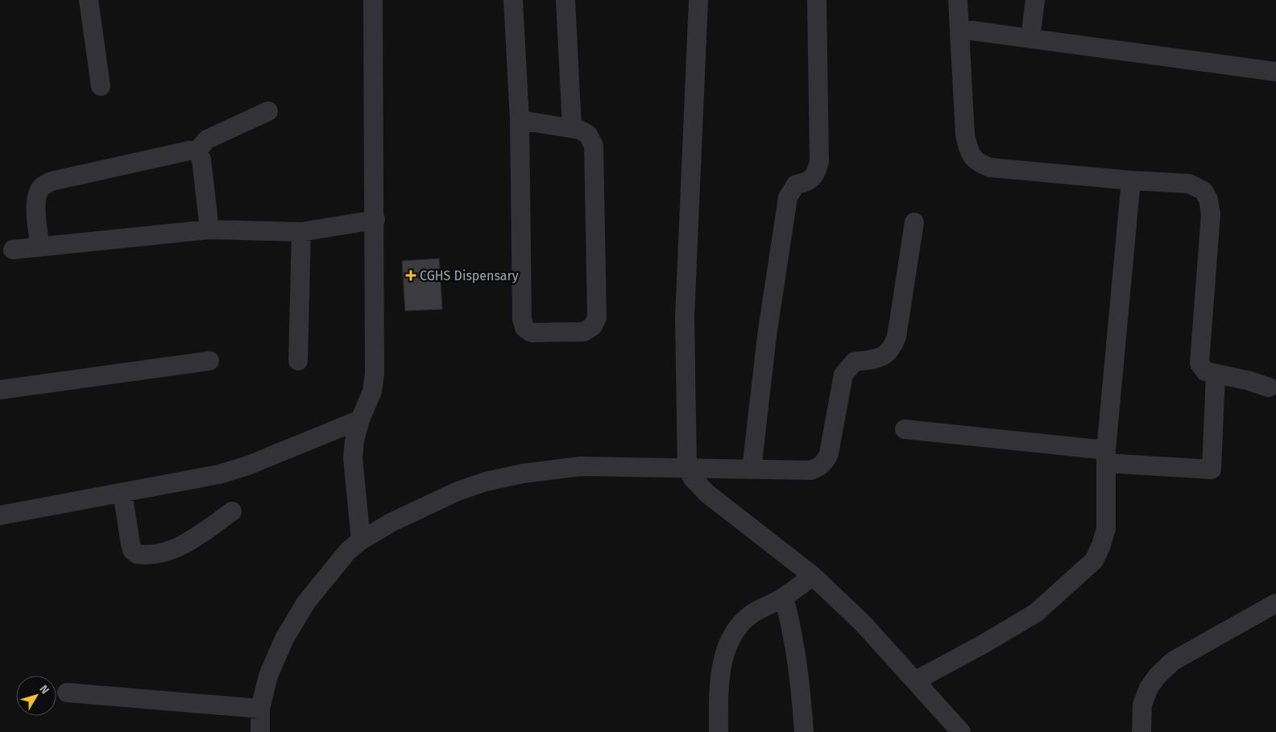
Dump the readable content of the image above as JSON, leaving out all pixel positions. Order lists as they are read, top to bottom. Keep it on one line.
{"places":{"health":["CGHS Dispensary"]},"north":"top right"}
